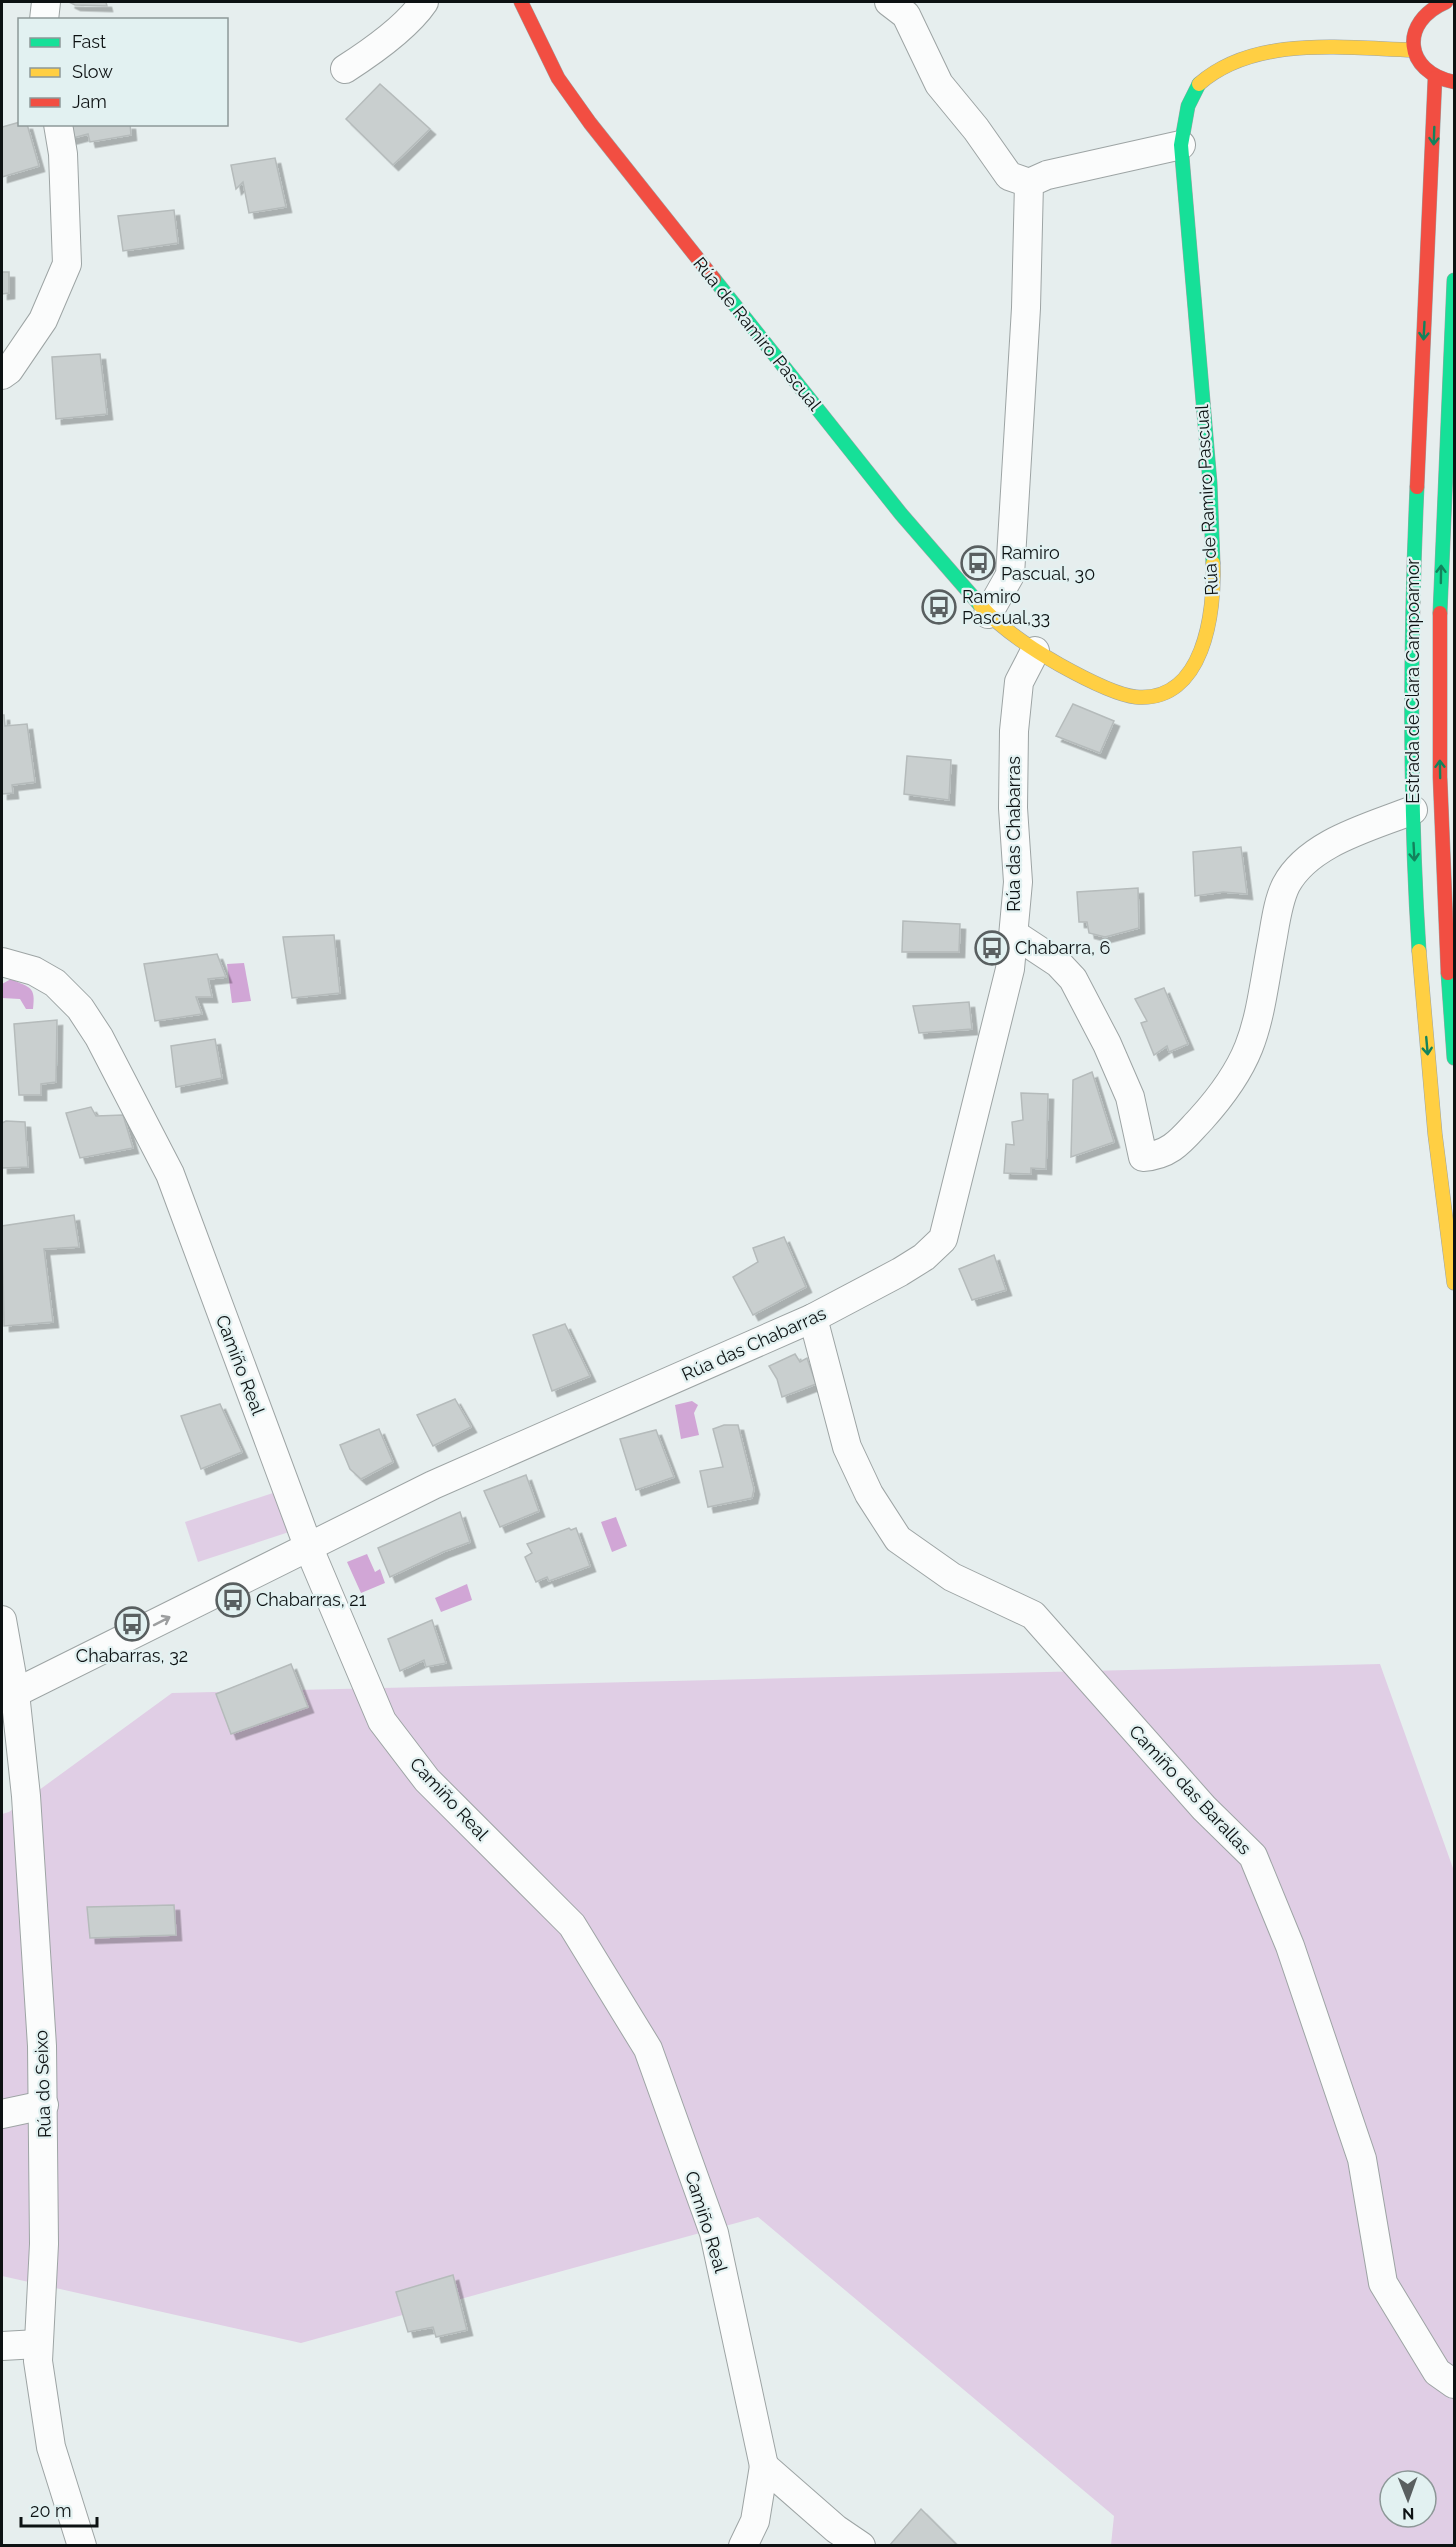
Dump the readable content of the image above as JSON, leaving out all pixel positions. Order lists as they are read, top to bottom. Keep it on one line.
{"streets":{"main road":["Rúa de Ramiro Pascual","Estrada de Clara Campoamor"],"street":["Rúa das Chabarras","Camiño Real","Camiño das Barallas","Rúa do Seixo"]},"crossings":[["Rúa de Ramiro Pascual","Rúa das Chabarras"],["Rúa das Chabarras","Camiño Real"],["Rúa das Chabarras","Camiño das Barallas"],["Rúa das Chabarras","Rúa do Seixo"]],"places":{"bus stop":["Ramiro Pascual, 30","Ramiro Pascual,33","Chabarra, 6","Chabarras, 21","Chabarras, 32"]},"legend":["Fast","Slow","Jam"],"scale_bar":"20 m","north":"bottom"}
